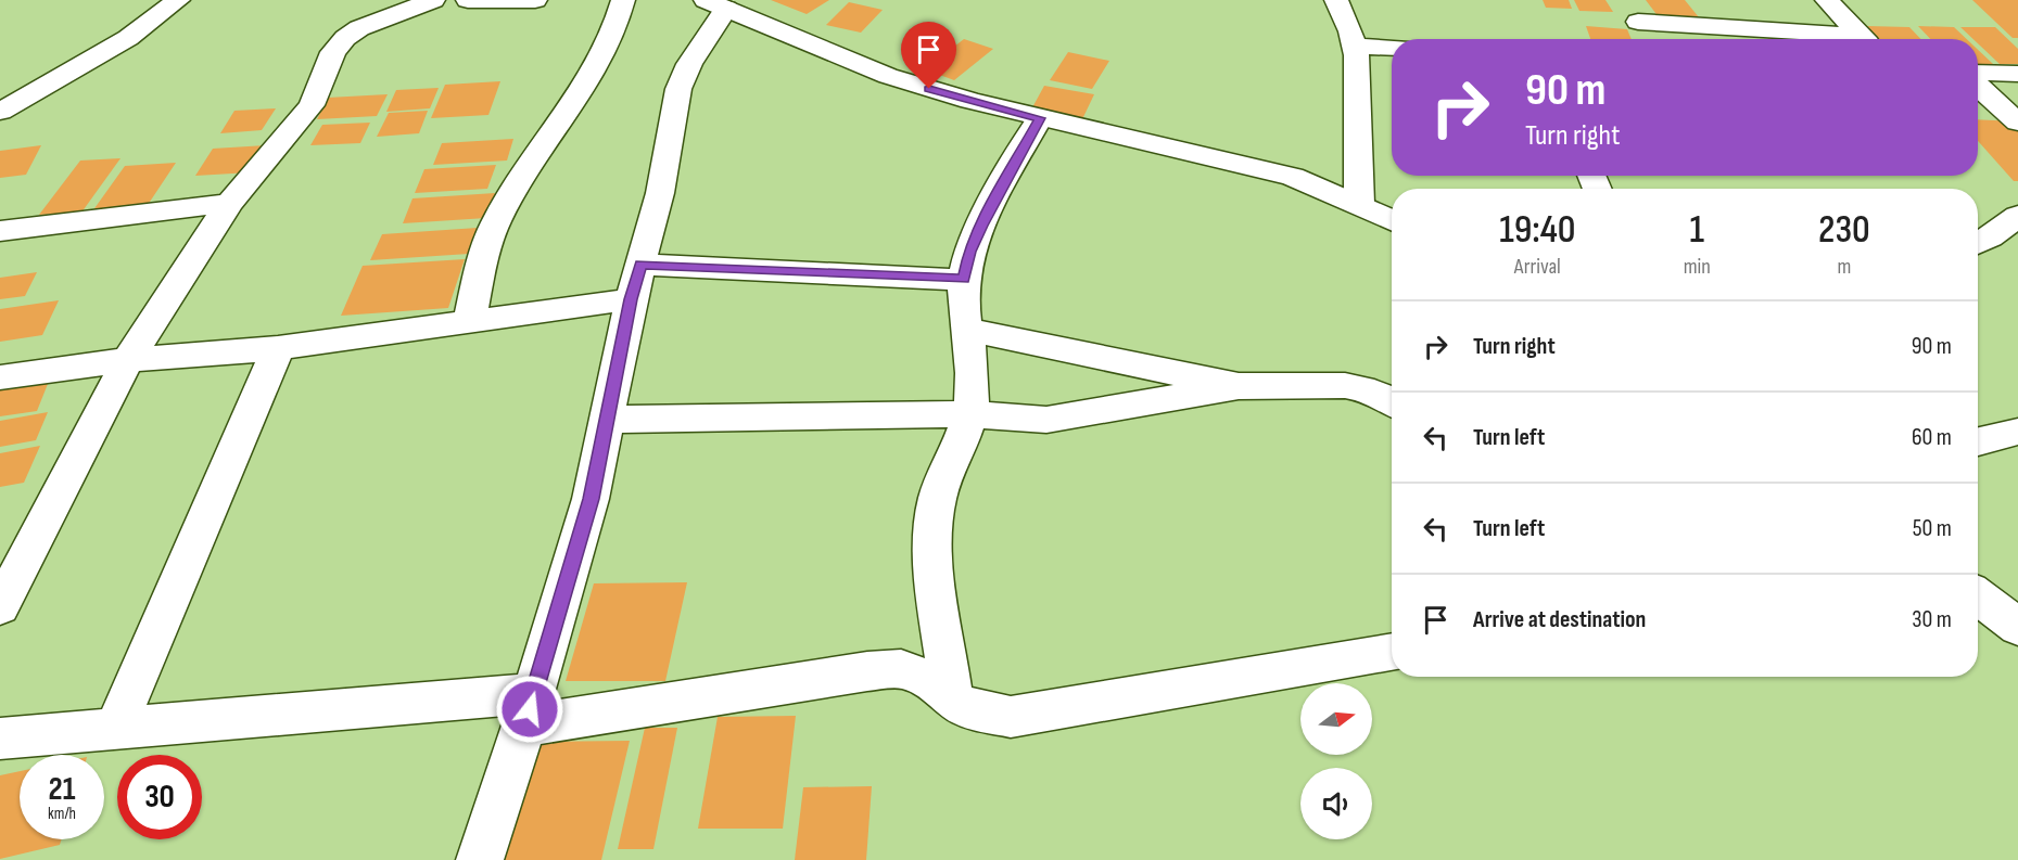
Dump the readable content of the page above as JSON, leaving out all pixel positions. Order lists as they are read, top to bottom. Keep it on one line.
{"north":"right","page":{"turn":["90 m","Turn right"],"eta":["19:40","Arrival","1","min","230","m"],"list":[{"name":"Turn right","value":"90 m"},{"name":"Turn left","value":"60 m"},{"name":"Turn left","value":"50 m"},{"name":"Arrive at destination","value":"30 m"}],"speed":"21 km/h","limit":"30"}}
